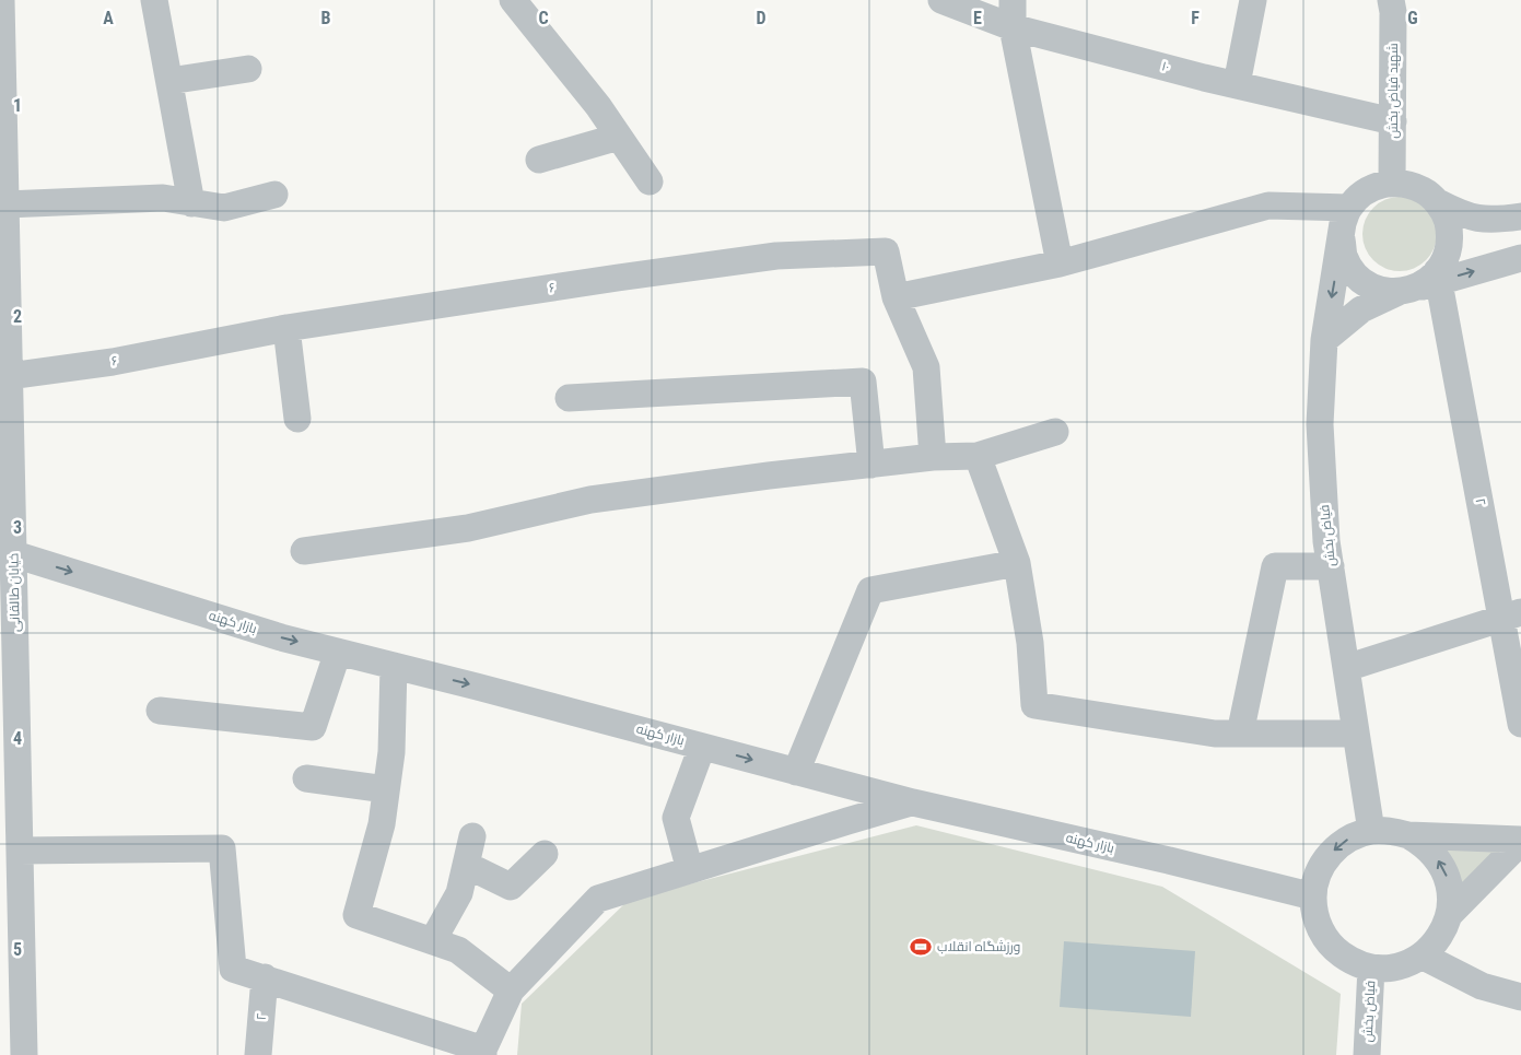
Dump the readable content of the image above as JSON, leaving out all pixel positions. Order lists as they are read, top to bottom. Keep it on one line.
{"streets":{"street":["۱۰","شهید فیاض بخش","۶","۲","فیاض بخش","خیابان طالقانی","بازار کهنه"]},"crossings":[["۱۰","شهید فیاض بخش"],["شهید فیاض بخش","۲"],["شهید فیاض بخش","فیاض بخش"],["۶","خیابان طالقانی"],["۲","فیاض بخش"],["فیاض بخش","بازار کهنه"],["خیابان طالقانی","بازار کهنه"]],"places":{"sports":["ورزشگاه انقلاب"]},"grid":{"columns":["A","B","C","D","E","F","G"],"rows":["1","2","3","4","5"]}}
